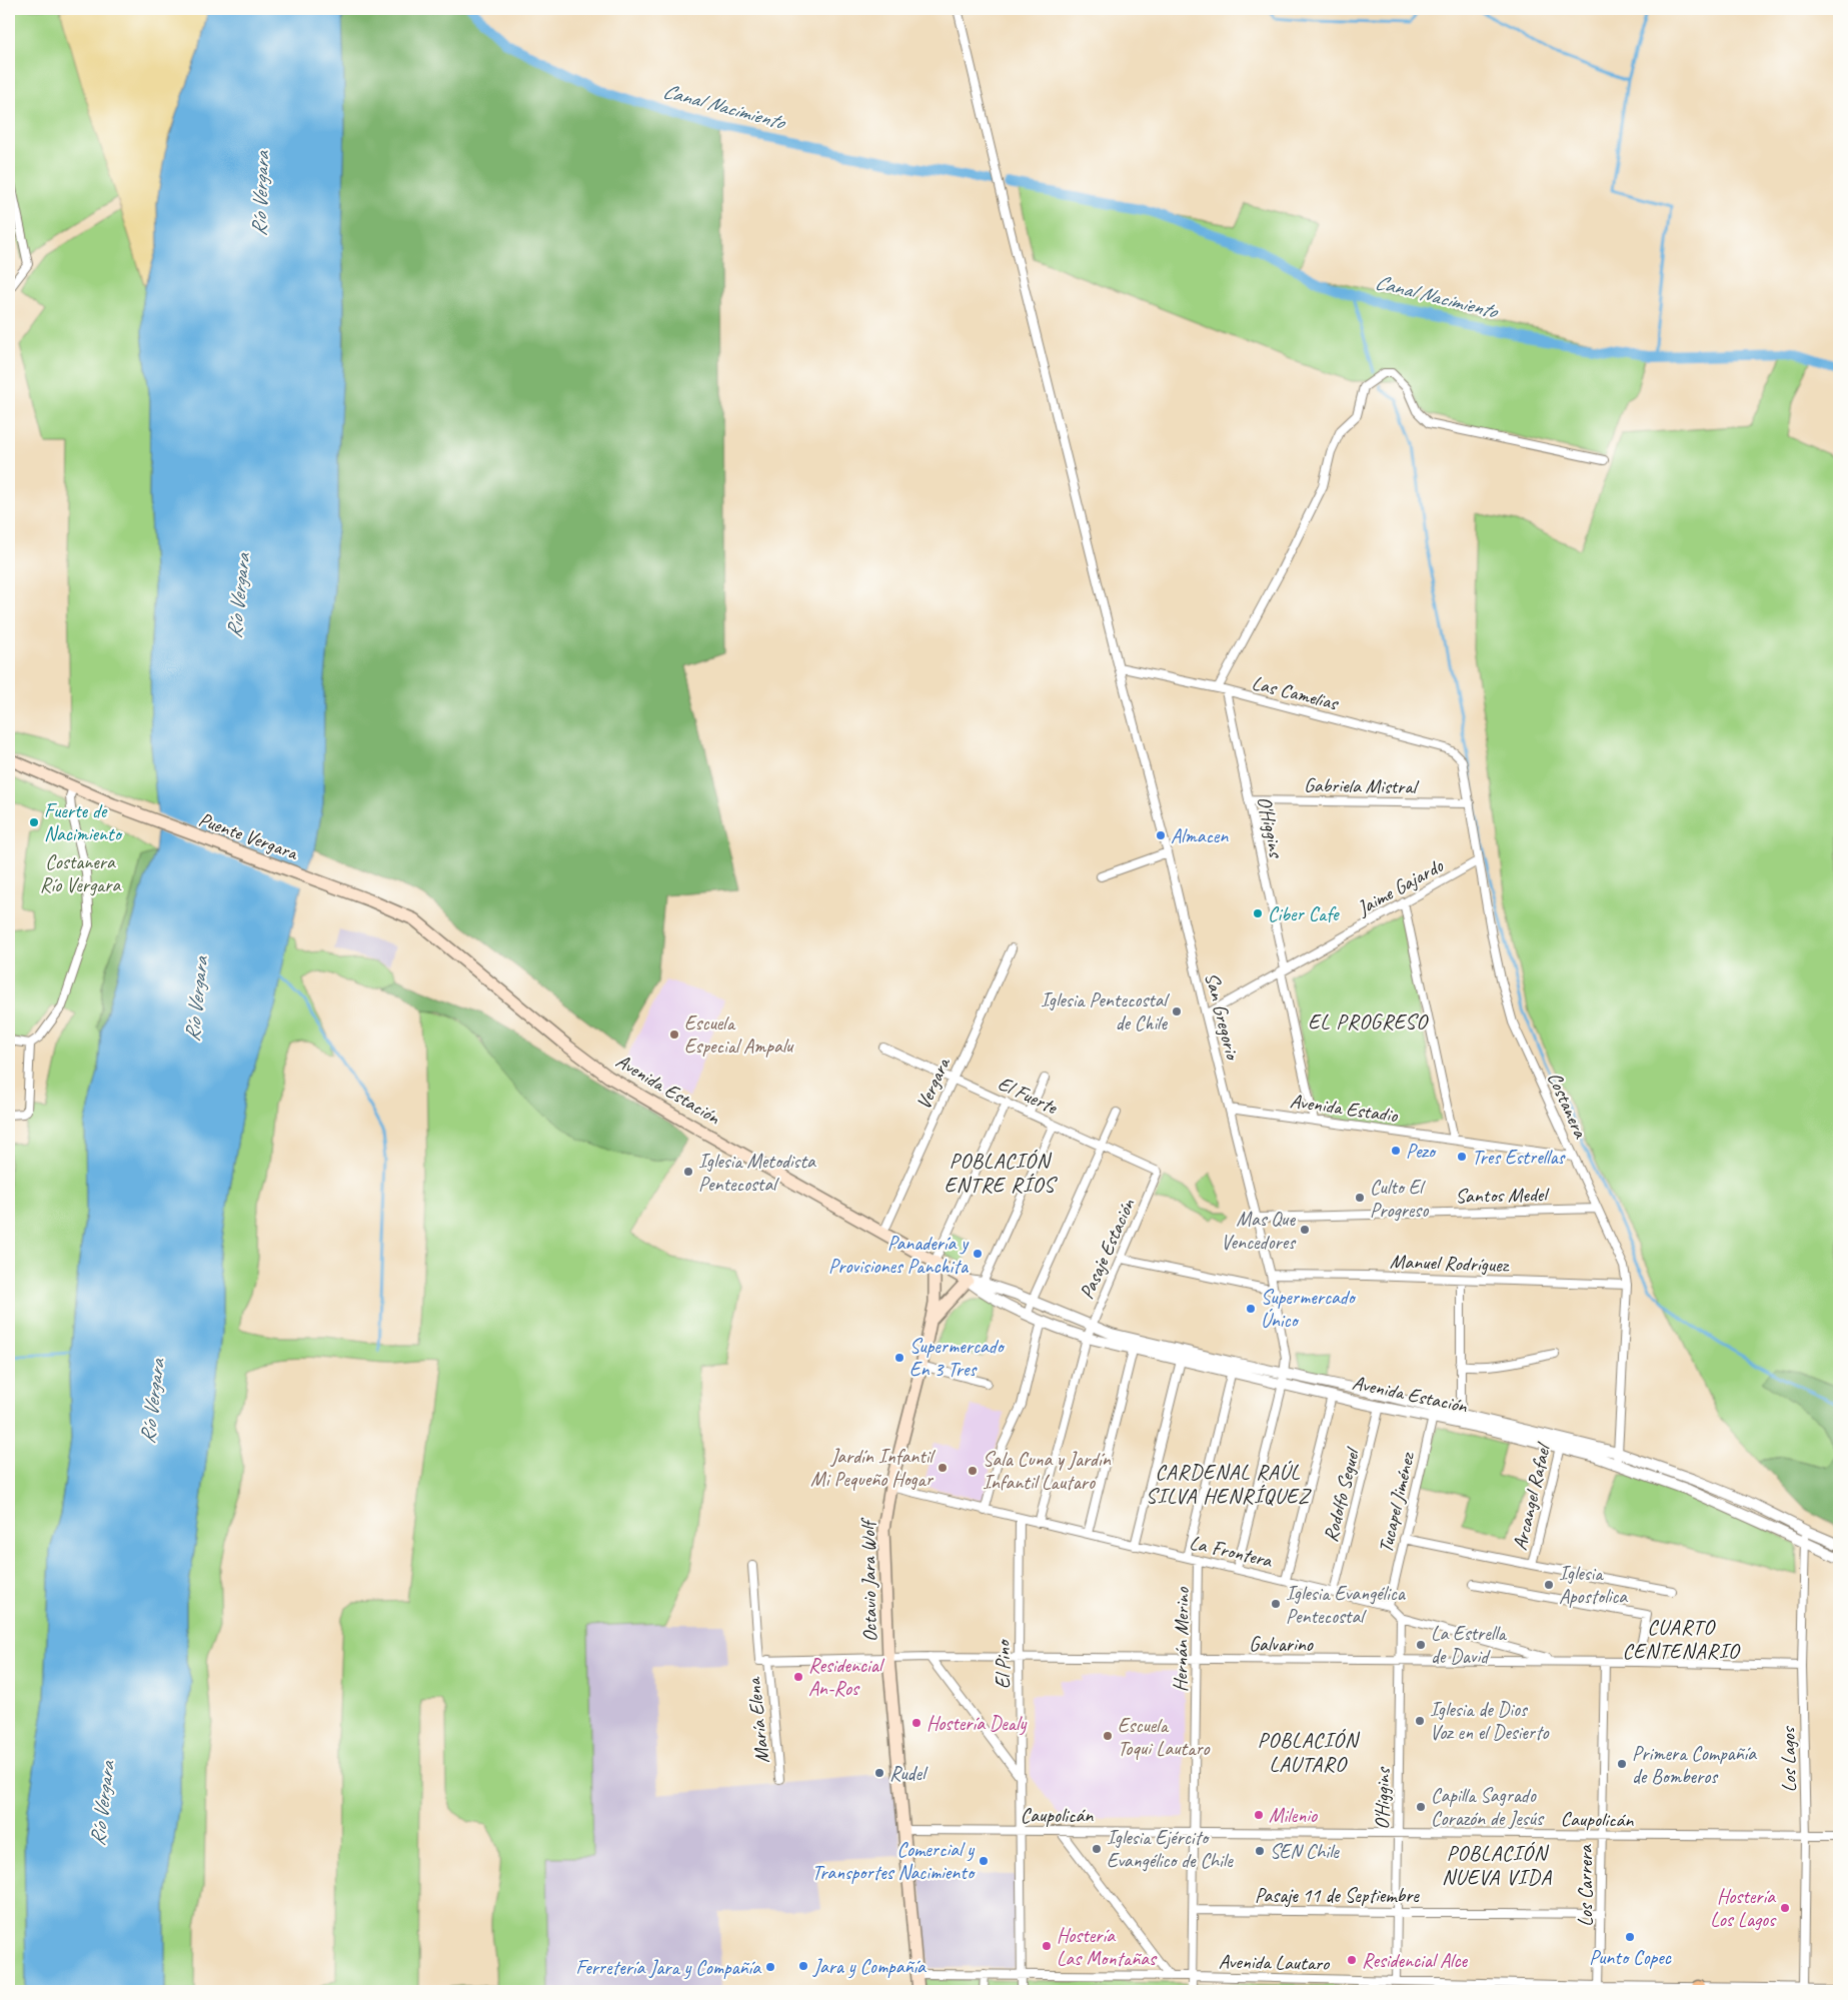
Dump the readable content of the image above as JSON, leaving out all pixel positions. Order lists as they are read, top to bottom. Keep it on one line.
{"streets":{"main road":["Puente Vergara","Avenida Estación","Octavio Jara Wolf"],"street":["Las Camelias","Gabriela Mistral","O'Higgins","Jaime Gajardo","San Gregorio","Vergara","El Fuerte","Costanera","Avenida Estadio","Santos Medel","Pasaje Estación","Manuel Rodríguez","Rodolfo Seguel","Arcangel Rafael","Tucapel Jiménez","La Frontera","Hernán Merino","Galvarino","El Pino","María Elena","Los Lagos","Caupolicán","Los Carrera","Pasaje 11 de Septiembre","Avenida Lautaro"]},"crossings":[["Las Camelias","O'Higgins"],["Las Camelias","San Gregorio"],["Las Camelias","Costanera"],["Gabriela Mistral","O'Higgins"],["Gabriela Mistral","Costanera"],["O'Higgins","Jaime Gajardo"],["O'Higgins","Avenida Estadio"],["O'Higgins","Galvarino"],["O'Higgins","Caupolicán"],["O'Higgins","Pasaje 11 de Septiembre"],["O'Higgins","Avenida Lautaro"],["Puente Vergara","Avenida Estación"],["Jaime Gajardo","San Gregorio"],["Jaime Gajardo","Costanera"],["San Gregorio","Avenida Estación"],["San Gregorio","Avenida Estadio"],["San Gregorio","Santos Medel"],["San Gregorio","Manuel Rodríguez"],["San Gregorio","La Frontera"],["Vergara","Avenida Estación"],["Vergara","El Fuerte"],["Avenida Estación","Costanera"],["Avenida Estación","Pasaje Estación"],["Avenida Estación","Rodolfo Seguel"],["Avenida Estación","Arcangel Rafael"],["Avenida Estación","Tucapel Jiménez"],["Avenida Estación","Octavio Jara Wolf"],["Avenida Estación","Los Lagos"],["El Fuerte","Pasaje Estación"],["Costanera","Avenida Estadio"],["Costanera","Santos Medel"],["Costanera","Manuel Rodríguez"],["Pasaje Estación","La Frontera"],["Rodolfo Seguel","La Frontera"],["Tucapel Jiménez","La Frontera"],["La Frontera","Octavio Jara Wolf"],["La Frontera","Hernán Merino"],["La Frontera","El Pino"],["Octavio Jara Wolf","Galvarino"],["Octavio Jara Wolf","Caupolicán"],["Octavio Jara Wolf","Avenida Lautaro"],["Hernán Merino","Galvarino"],["Hernán Merino","Caupolicán"],["Hernán Merino","Pasaje 11 de Septiembre"],["Hernán Merino","Avenida Lautaro"],["Galvarino","El Pino"],["Galvarino","María Elena"],["Galvarino","Los Lagos"],["Galvarino","Los Carrera"],["El Pino","Caupolicán"],["El Pino","Avenida Lautaro"],["Los Lagos","Caupolicán"],["Los Lagos","Avenida Lautaro"],["Caupolicán","Los Carrera"],["Los Carrera","Pasaje 11 de Septiembre"],["Los Carrera","Avenida Lautaro"]],"districts":["EL PROGRESO","POBLACIÓN ENTRE RÍOS","CARDENAL RAÚL SILVA HENRÍQUEZ","CUARTO CENTENARIO","POBLACIÓN LAUTARO","POBLACIÓN NUEVA VIDA"],"water":["Canal Nacimiento","Río Vergara"],"parks":["Costanera Río Vergara"],"places":["Fuerte de Nacimiento","Almacen","Ciber Cafe","Iglesia Pentecostal de Chile","Escuela Especial Ampalu","Pezo","Tres Estrellas","Iglesia Metodista Pentecostal","Culto El Progreso","Mas Que Vencedores","Panadería y Provisiones Panchita","Supermercado Único","Supermercado En 3 Tres","Jardín Infantil Mi Pequeño Hogar","Sala Cuna y Jardín Infantil Lautaro","Iglesia Apostolica","Iglesia Evangélica Pentecostal","La Estrella de David","Residencial An-Ros","Iglesia de Dios Voz en el Desierto","Hostería Dealy","Escuela Toqui Lautaro","Primera Compañía de Bomberos","Rudel","Capilla Sagrado Corazón de Jesús","Milenio","Iglesia Ejército Evangélico de Chile","SEN Chile","Comercial y Transportes Nacimiento","Hostería Los Lagos","Punto Copec","Hostería Las Montañas","Residencial Alce","Jara y Compañía","Ferretería Jara y Compañía"]}
